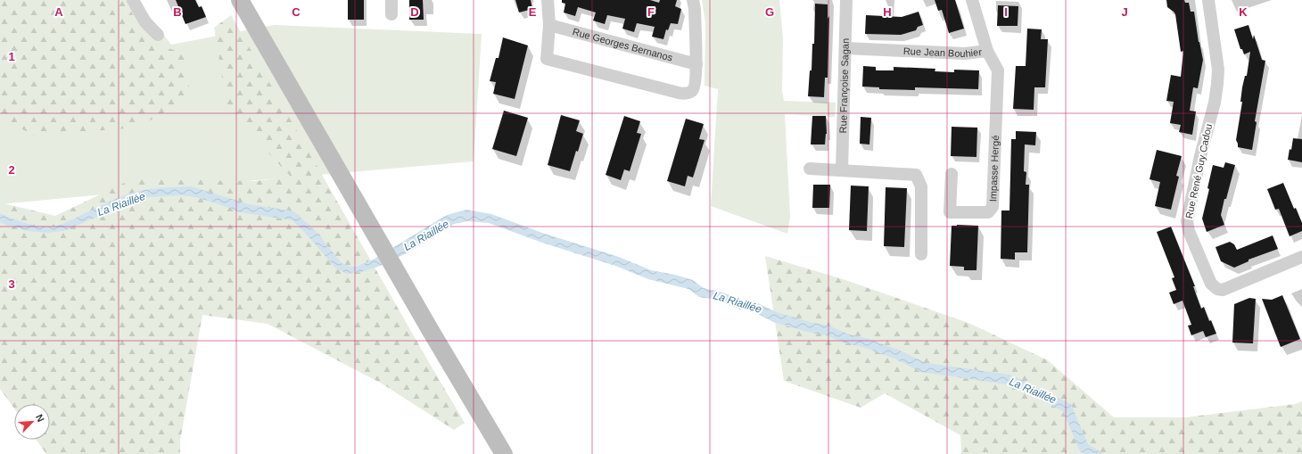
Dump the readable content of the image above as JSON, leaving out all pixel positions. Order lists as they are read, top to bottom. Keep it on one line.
{"streets":{"street":["Rue Georges Bernanos","Rue Jean Bouhier","Rue Françoise Sagan","Impasse Hergé","Rue René Guy Cadou"]},"crossings":[["Rue Jean Bouhier","Rue Françoise Sagan"],["Rue Jean Bouhier","Impasse Hergé"]],"water":["La Riaillée"],"north":"top right","grid":{"columns":["A","B","C","D","E","F","G","H","I","J","K"],"rows":["1","2","3"]}}
